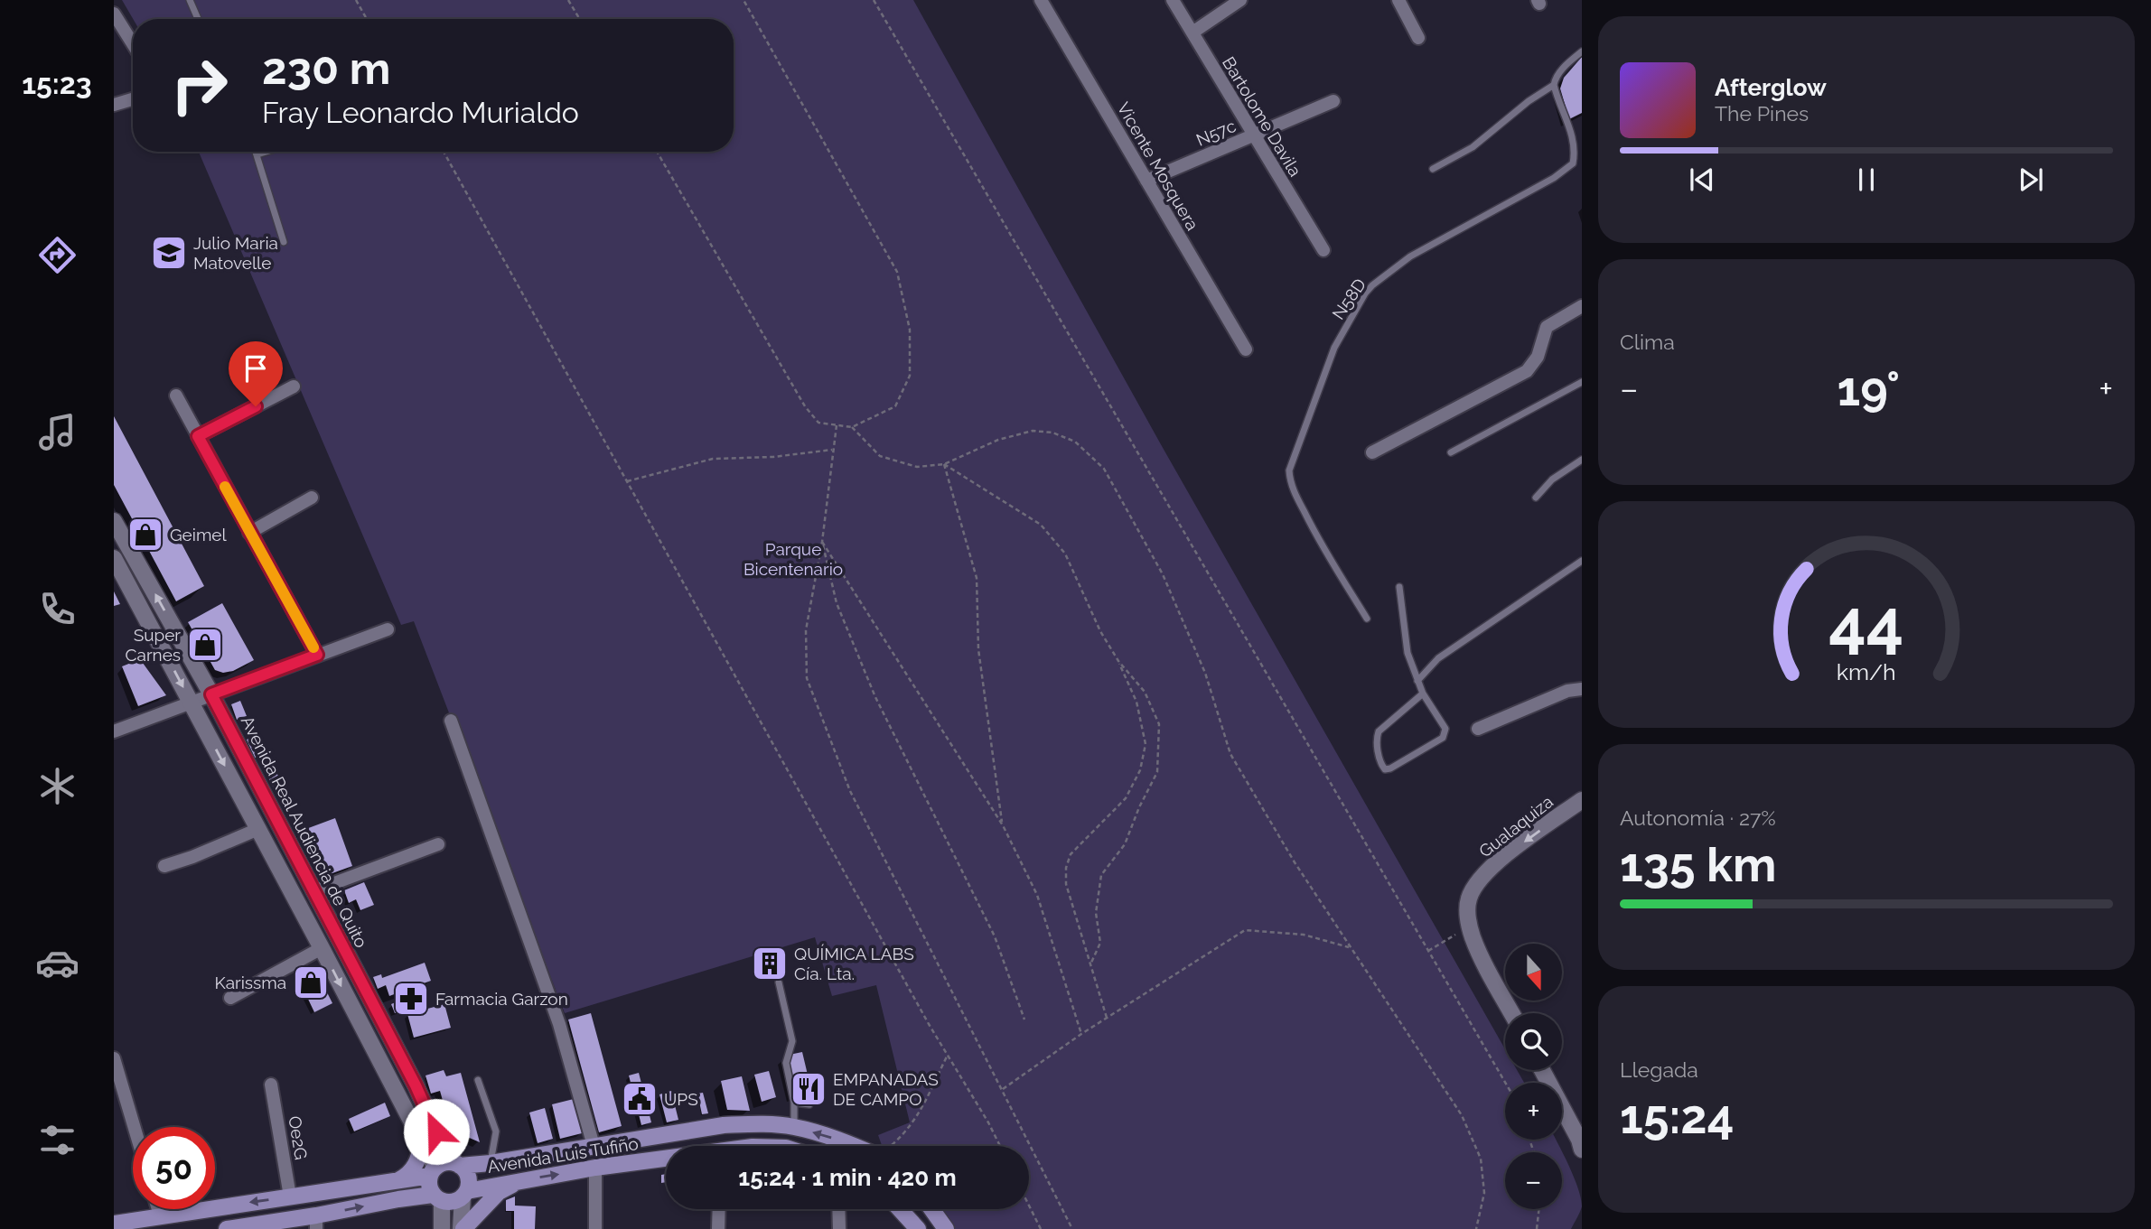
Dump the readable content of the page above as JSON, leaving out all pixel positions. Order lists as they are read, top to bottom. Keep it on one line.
{"streets":{"main road":["Gualaquiza","Avenida Real Audiencia de Quito","Avenida Luis Tufiño"],"street":["Bartolome Davila","N57c","Vicente Mosquera","Oe2G"],"lane":["N58D"]},"crossings":[["Bartolome Davila","N57c"],["N57c","Vicente Mosquera"],["Avenida Real Audiencia de Quito","Avenida Luis Tufiño"]],"one_way":["Gualaquiza"],"parks":["Parque Bicentenario"],"places":{"school or university":["Julio Maria Matovelle"],"shop":["Geimel","Super Carnes","Karissma"],"building":["QUÍMICA LABS Cía. Lta."],"pharmacy":["Farmacia Garzon"],"restaurant":["EMPANADAS DE CAMPO"],"public building":["UPS"]},"north":"bottom","page":{"tabs":"15:23","turn":["230 m","Fray Leonardo Murialdo"],"song":["Afterglow","The Pines"],"tile":["Clima",["Autonomía · 27%","135 km"],["Llegada","15:24"]],"heat":["−","19°","+"],"map_buttons":["+","−"],"limit":"50","trip":"15:24 · 1 min · 420 m","gauge":["44","km/h"]}}
